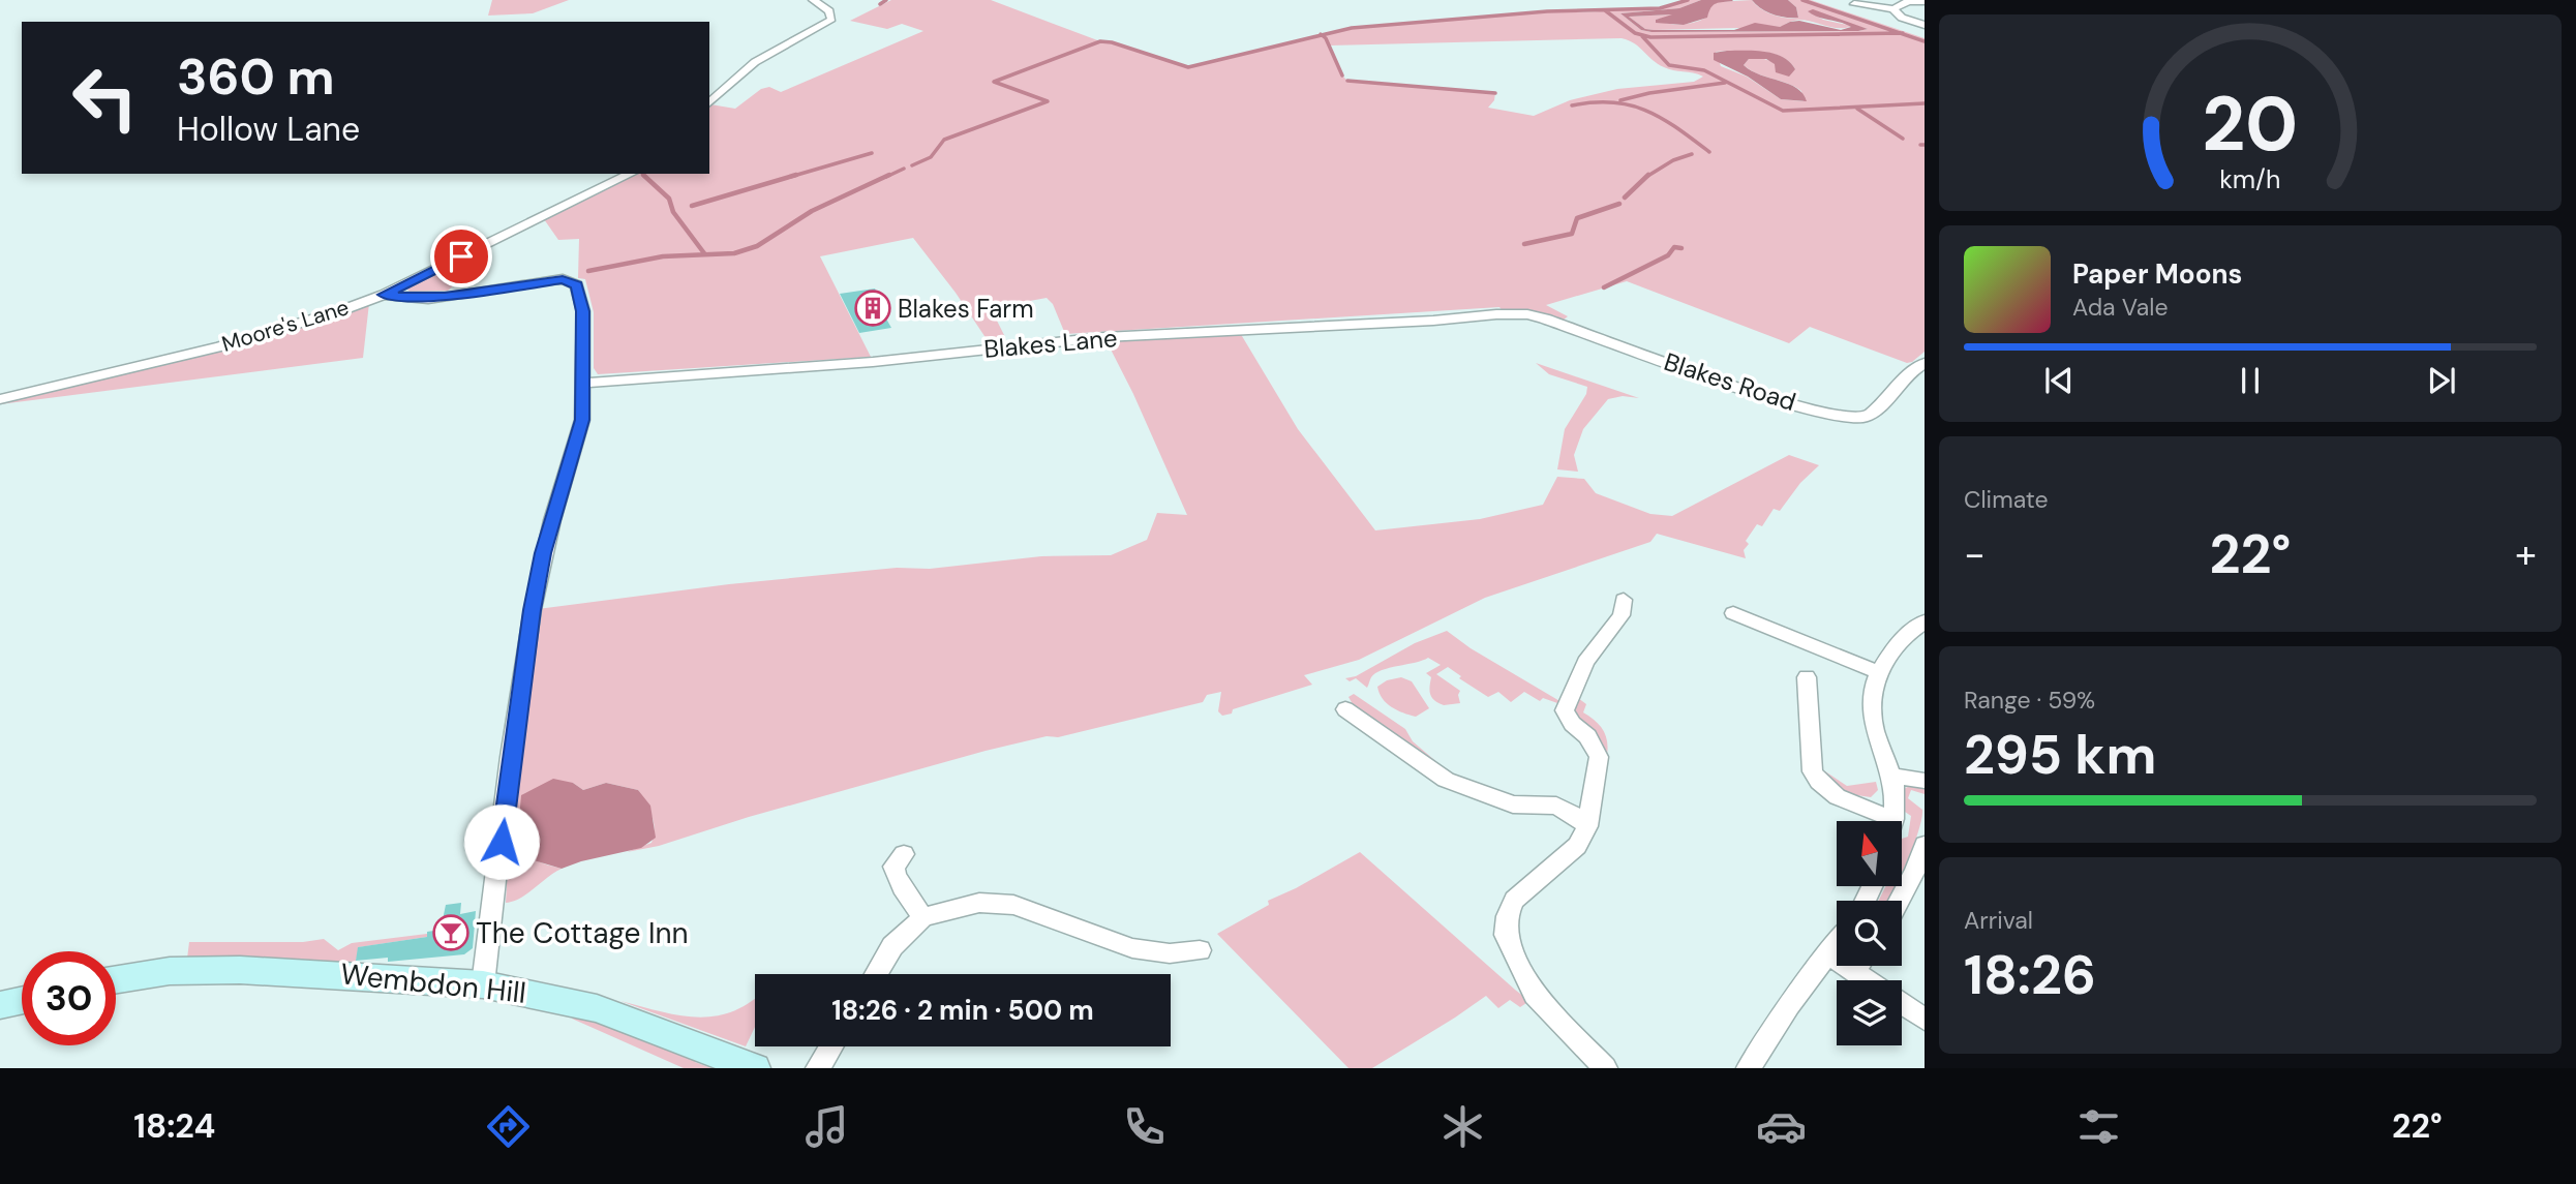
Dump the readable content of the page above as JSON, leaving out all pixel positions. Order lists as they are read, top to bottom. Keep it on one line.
{"streets":{"main road":["Wembdon Hill"],"street":["Moore's Lane","Blakes Lane","Blakes Road"]},"crossings":[["Blakes Lane","Blakes Road"]],"places":{"building":["Blakes Farm"],"bar":["The Cottage Inn"]},"north":"top","page":{"turn":["360 m","Hollow Lane"],"song":["Paper Moons","Ada Vale"],"tile":["Climate",["Range · 59%","295 km"],["Arrival","18:26"]],"heat":["−","22°","+"],"limit":"30","trip":"18:26 · 2 min · 500 m","tabs":["18:24","22°"],"gauge":["20","km/h"]}}
